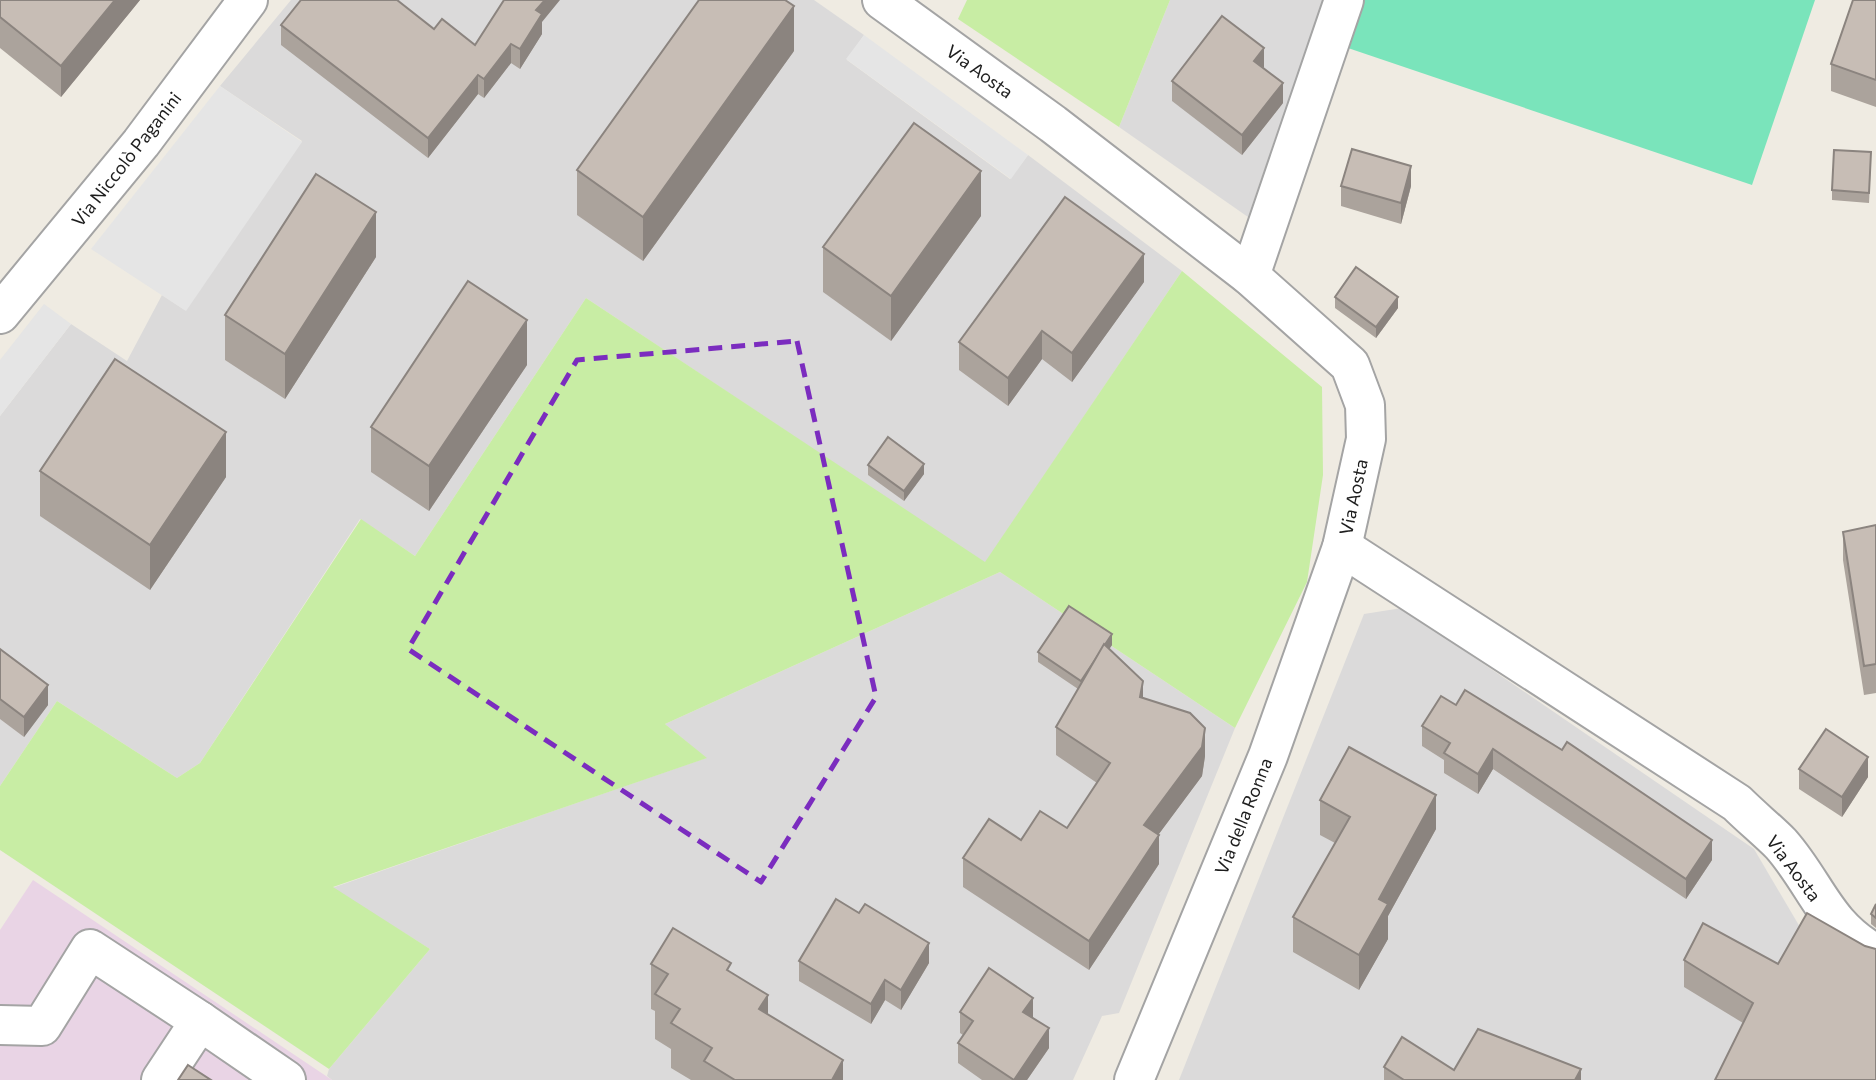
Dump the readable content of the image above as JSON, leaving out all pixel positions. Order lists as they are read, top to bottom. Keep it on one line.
{"streets":{"street":["Via Aosta","Via Niccolò Paganini","Via della Ronna"]},"crossings":[["Via Aosta","Via della Ronna"]]}
